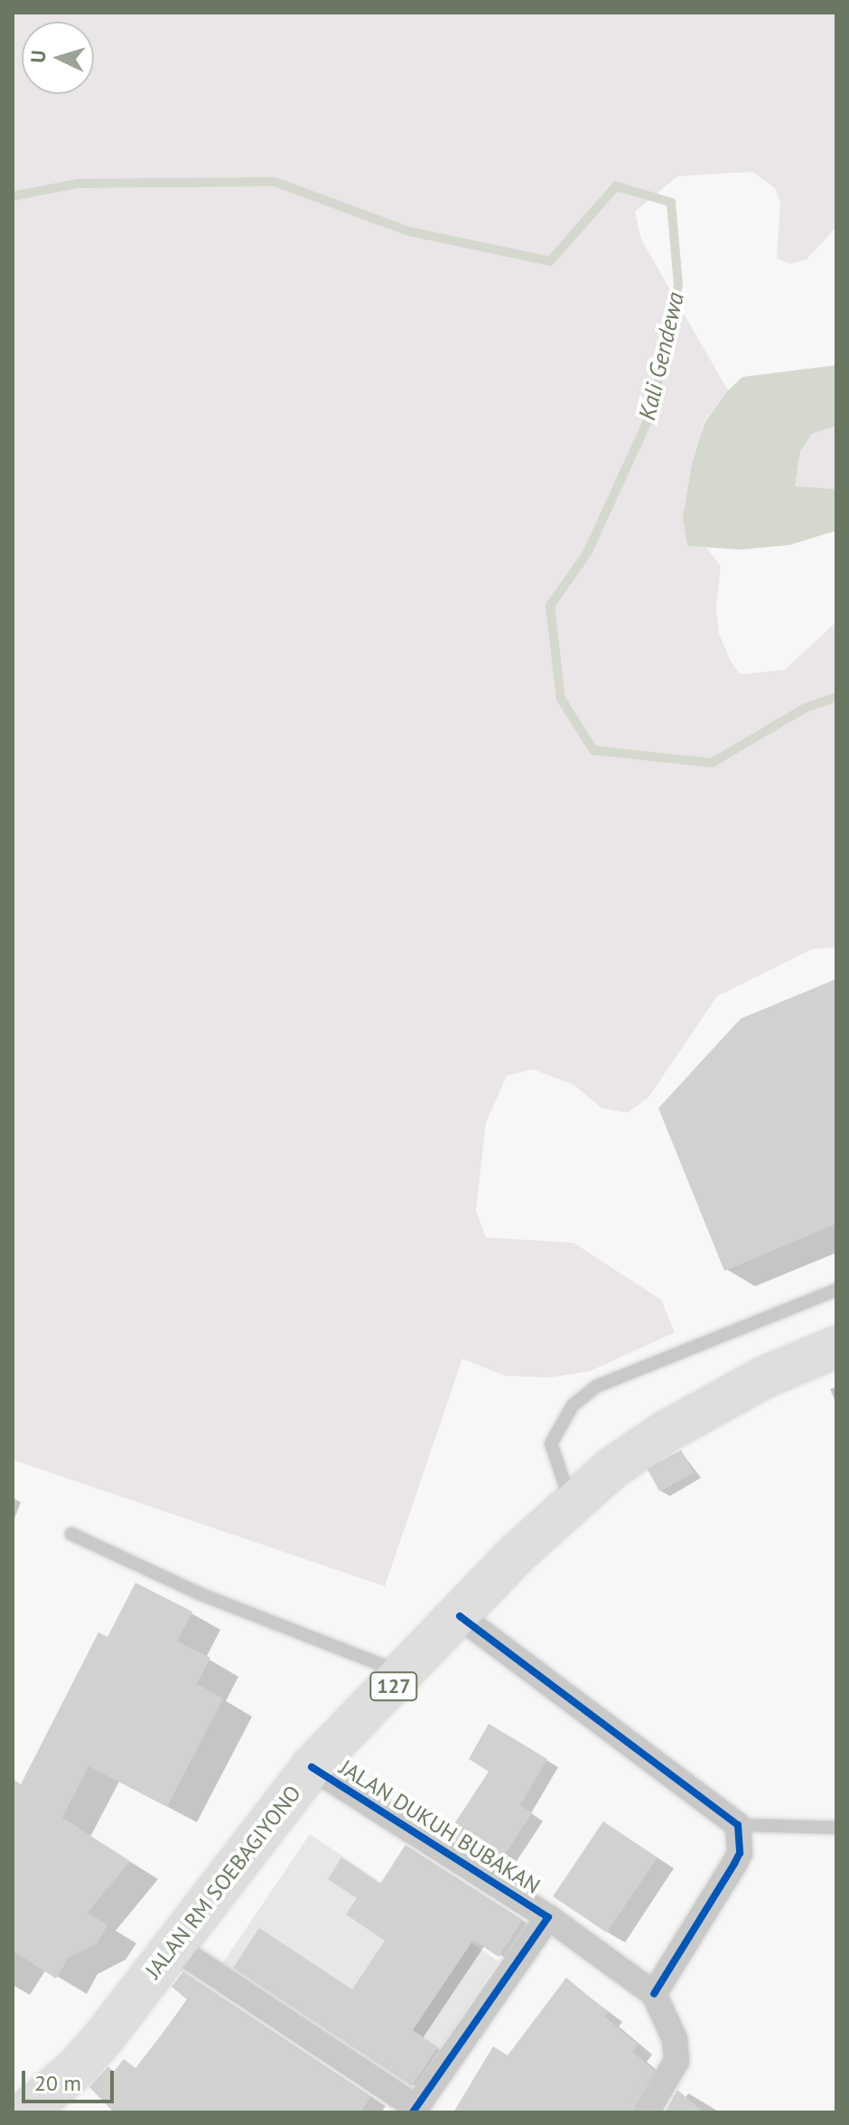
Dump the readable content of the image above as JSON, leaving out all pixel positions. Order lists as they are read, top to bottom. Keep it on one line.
{"streets":{"main road":["127","JALAN RM SOEBAGIYONO"],"street":["JALAN DUKUH BUBAKAN"]},"crossings":[["JALAN DUKUH BUBAKAN","JALAN RM SOEBAGIYONO"]],"water":["Kali Gendewa"],"scale_bar":"20 m","north":"left"}
